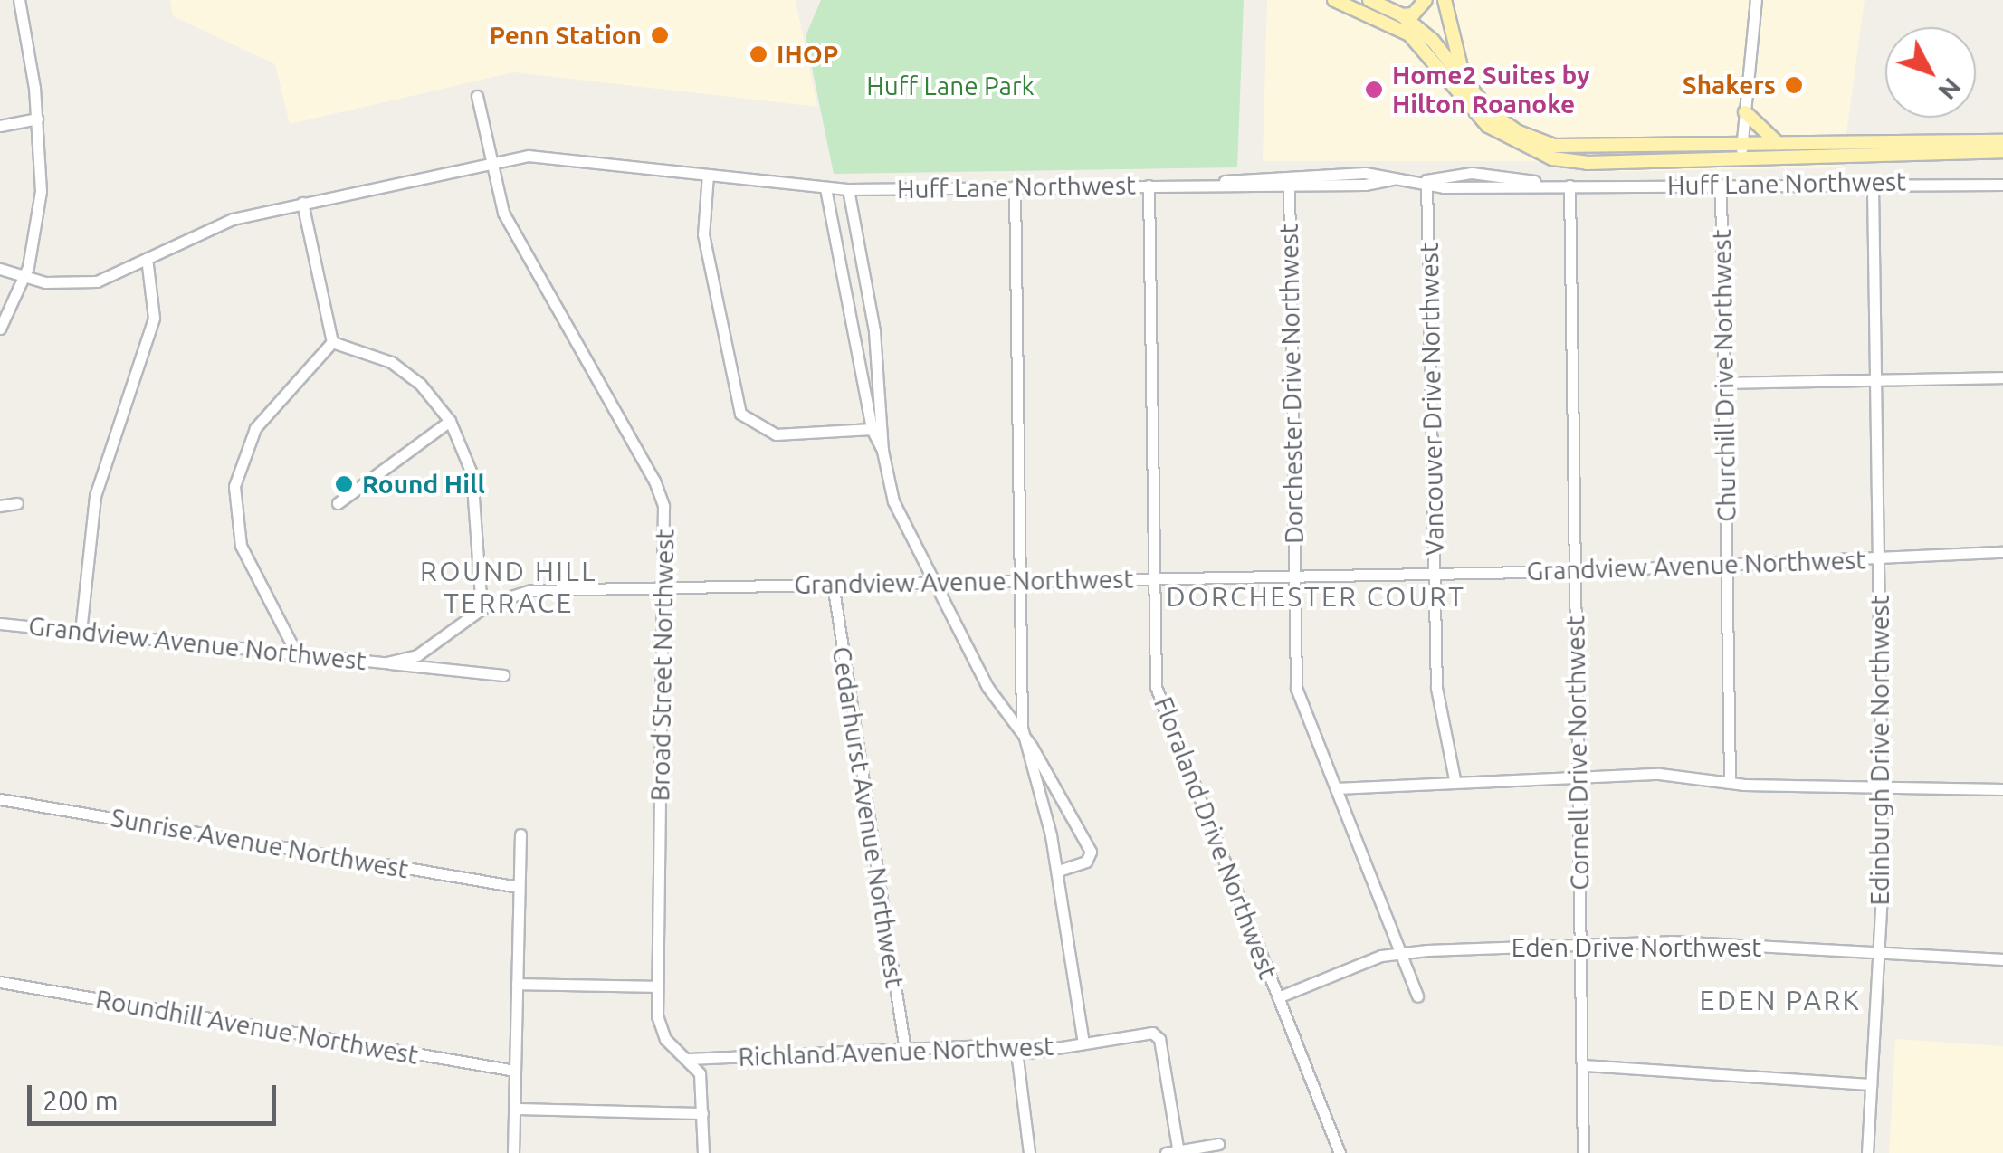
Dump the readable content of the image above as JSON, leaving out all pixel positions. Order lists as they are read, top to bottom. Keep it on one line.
{"streets":{"street":["Huff Lane Northwest","Churchill Drive Northwest","Dorchester Drive Northwest","Vancouver Drive Northwest","Grandview Avenue Northwest","Broad Street Northwest","Edinburgh Drive Northwest","Cornell Drive Northwest","Cedarhurst Avenue Northwest","Floraland Drive Northwest","Sunrise Avenue Northwest","Eden Drive Northwest","Roundhill Avenue Northwest","Richland Avenue Northwest"]},"crossings":[["Huff Lane Northwest","Churchill Drive Northwest"],["Huff Lane Northwest","Dorchester Drive Northwest"],["Huff Lane Northwest","Vancouver Drive Northwest"],["Huff Lane Northwest","Broad Street Northwest"],["Huff Lane Northwest","Edinburgh Drive Northwest"],["Huff Lane Northwest","Cornell Drive Northwest"],["Huff Lane Northwest","Floraland Drive Northwest"],["Churchill Drive Northwest","Grandview Avenue Northwest"],["Dorchester Drive Northwest","Grandview Avenue Northwest"],["Dorchester Drive Northwest","Eden Drive Northwest"],["Vancouver Drive Northwest","Grandview Avenue Northwest"],["Grandview Avenue Northwest","Broad Street Northwest"],["Grandview Avenue Northwest","Edinburgh Drive Northwest"],["Grandview Avenue Northwest","Cornell Drive Northwest"],["Grandview Avenue Northwest","Cedarhurst Avenue Northwest"],["Grandview Avenue Northwest","Floraland Drive Northwest"],["Broad Street Northwest","Richland Avenue Northwest"],["Edinburgh Drive Northwest","Eden Drive Northwest"],["Cornell Drive Northwest","Eden Drive Northwest"],["Cedarhurst Avenue Northwest","Richland Avenue Northwest"],["Floraland Drive Northwest","Eden Drive Northwest"]],"districts":["ROUND HILL TERRACE","DORCHESTER COURT","EDEN PARK"],"parks":["Huff Lane Park"],"places":["Penn Station","IHOP","Shakers","Home2 Suites by Hilton Roanoke","Round Hill"],"scale_bar":"200 m","north":"bottom right"}
